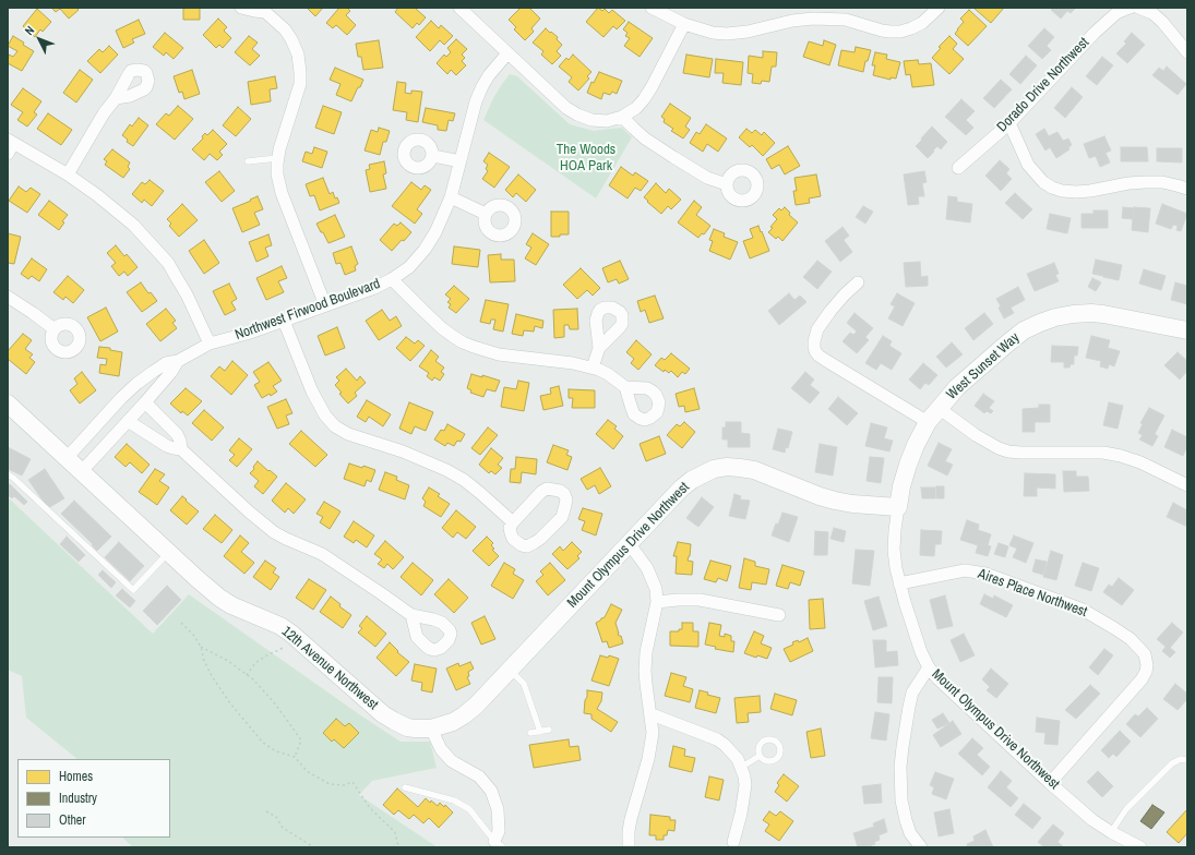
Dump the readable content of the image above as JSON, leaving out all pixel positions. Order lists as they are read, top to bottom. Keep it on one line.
{"streets":{"street":["Dorado Drive Northwest","Northwest Firwood Boulevard","West Sunset Way","Mount Olympus Drive Northwest","Aires Place Northwest","12th Avenue Northwest"]},"crossings":[["Northwest Firwood Boulevard","12th Avenue Northwest"],["West Sunset Way","Mount Olympus Drive Northwest"],["Mount Olympus Drive Northwest","Aires Place Northwest"],["Mount Olympus Drive Northwest","12th Avenue Northwest"]],"parks":["The Woods HOA Park"],"legend":["Homes","Industry","Other"],"north":"top left"}
